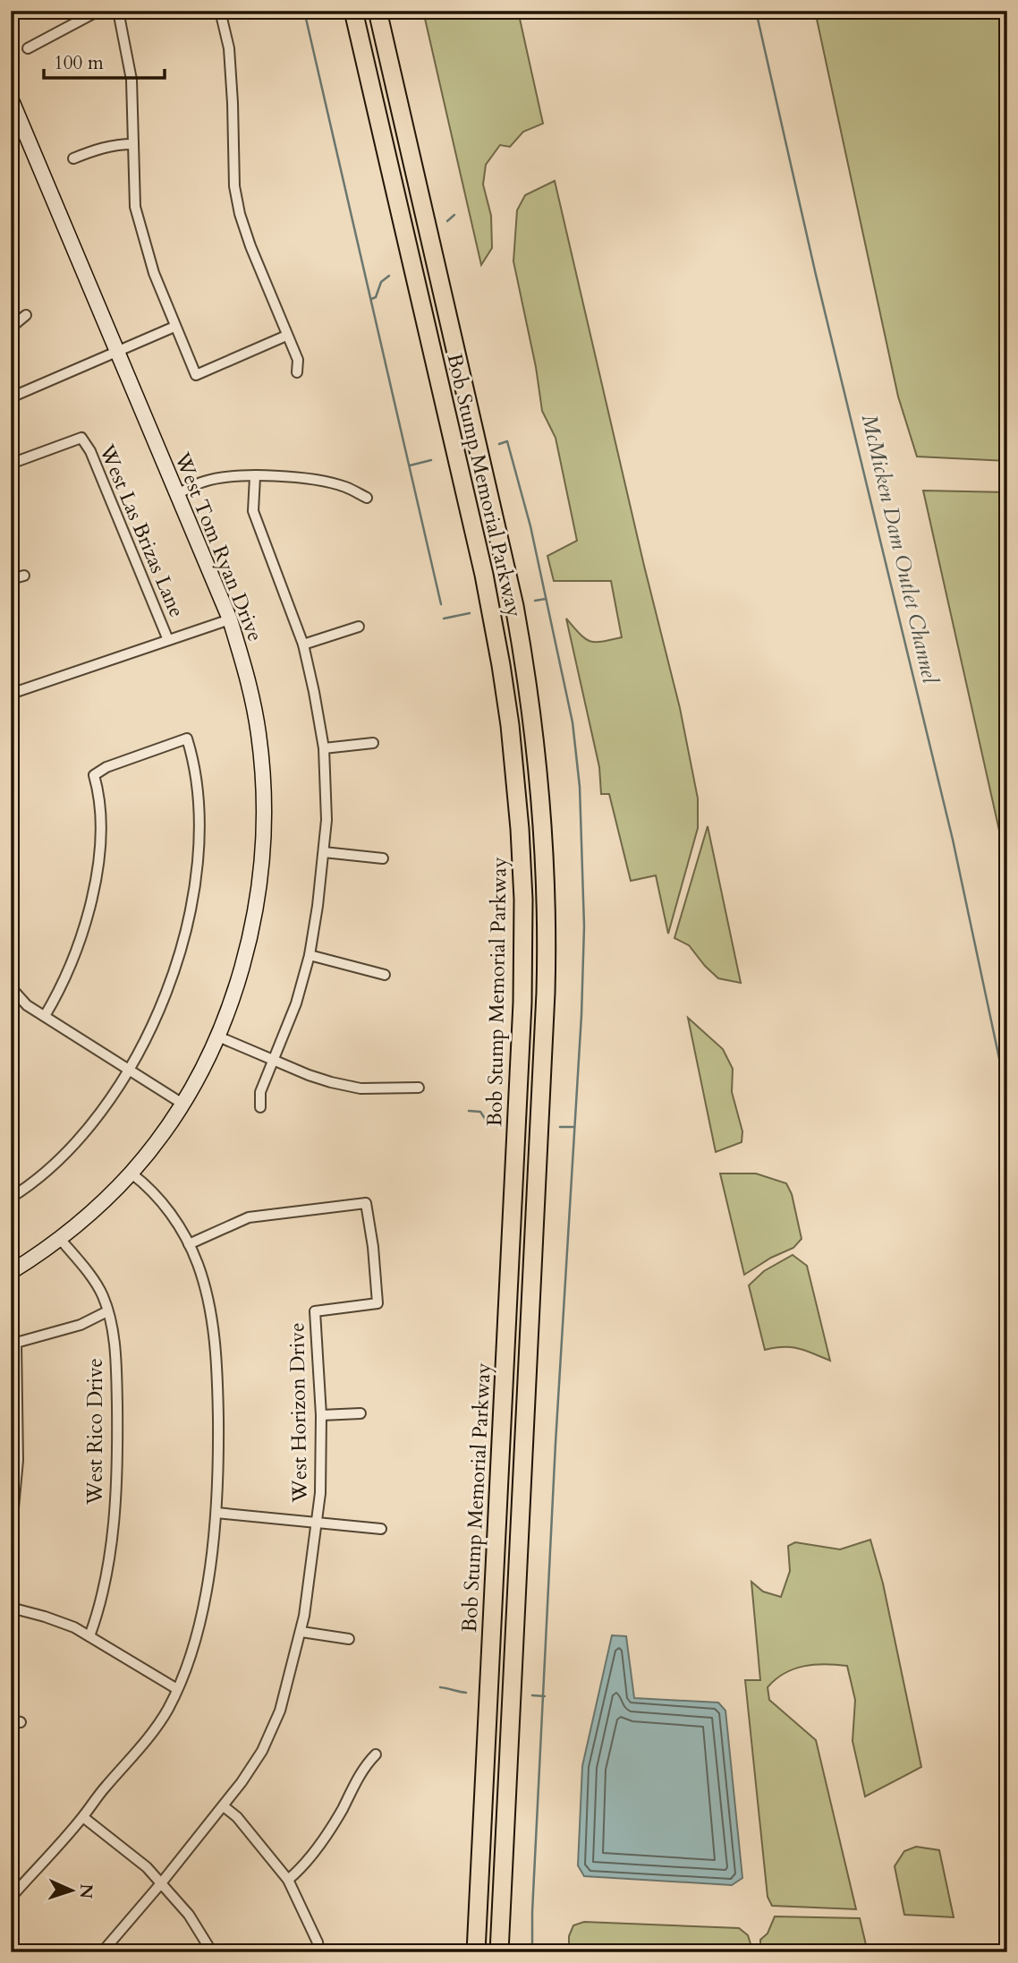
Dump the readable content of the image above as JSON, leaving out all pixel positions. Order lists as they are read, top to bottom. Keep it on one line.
{"streets":{"highway":["Bob Stump Memorial Parkway"],"street":["West Las Brizas Lane","West Tom Ryan Drive","West Horizon Drive","West Rico Drive"]},"crossings":[["West Tom Ryan Drive","West Rico Drive"]],"water":["McMicken Dam Outlet Channel"],"scale_bar":"100 m","north":"right"}
